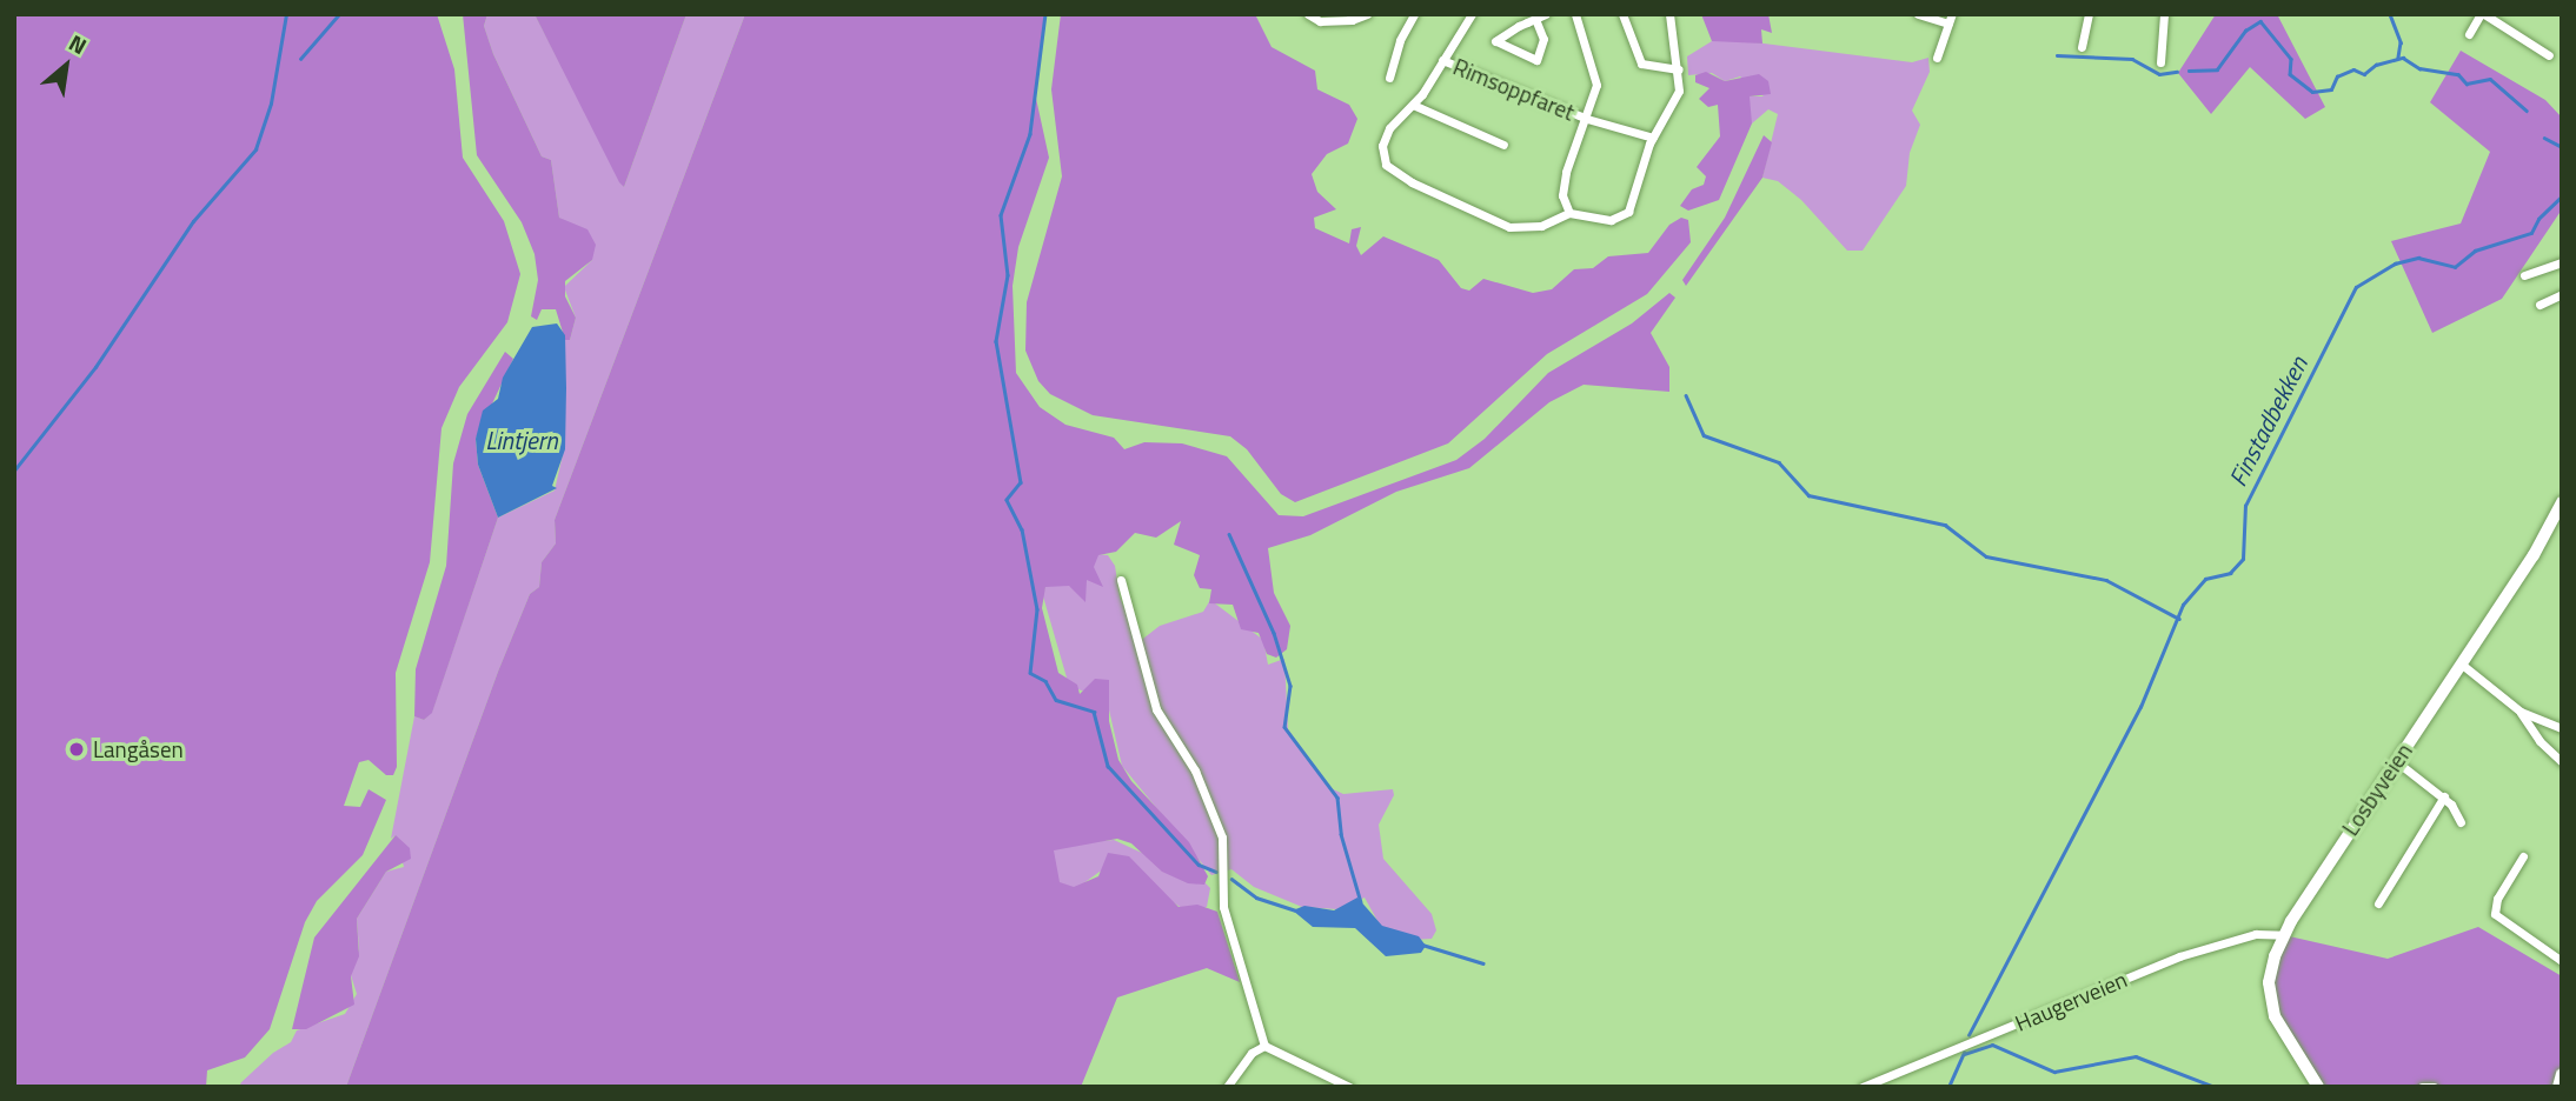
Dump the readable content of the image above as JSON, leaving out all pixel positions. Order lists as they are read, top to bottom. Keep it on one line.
{"streets":{"main road":["Losbyveien"],"street":["Rimsoppfaret","Haugerveien"]},"crossings":[["Losbyveien","Haugerveien"]],"water":["Finstadbekken","Lintjern"],"places":["Langåsen"],"north":"top right"}
